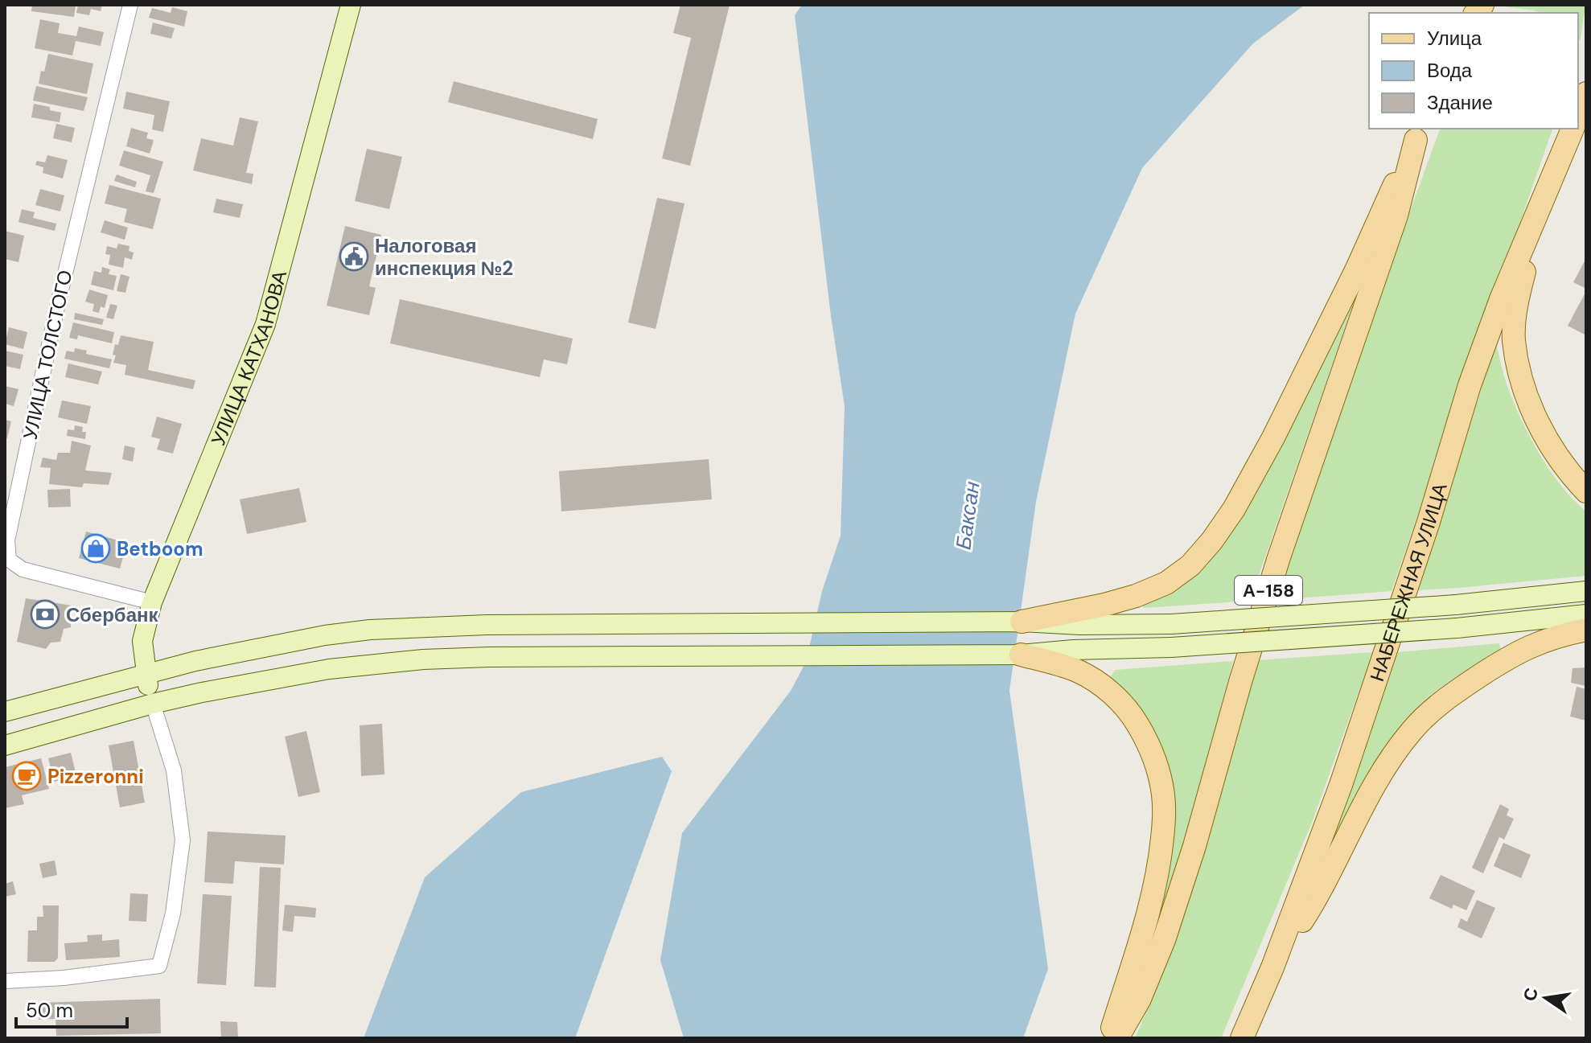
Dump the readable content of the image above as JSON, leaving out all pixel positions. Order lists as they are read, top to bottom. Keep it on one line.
{"streets":{"main road":["УЛИЦА КАТХАНОВА","НАБЕРЕЖНАЯ УЛИЦА","А-158"],"street":["УЛИЦА ТОЛСТОГО"]},"crossings":[["УЛИЦА ТОЛСТОГО","УЛИЦА КАТХАНОВА"]],"water":["Баксан"],"places":{"public building":["Налоговая инспекция №2"],"shop":["Betboom"],"bank":["Сбербанк"],"cafe":["Pizzeronni"]},"legend":["Улица","Вода","Здание"],"scale_bar":"50 m","north":"left"}
